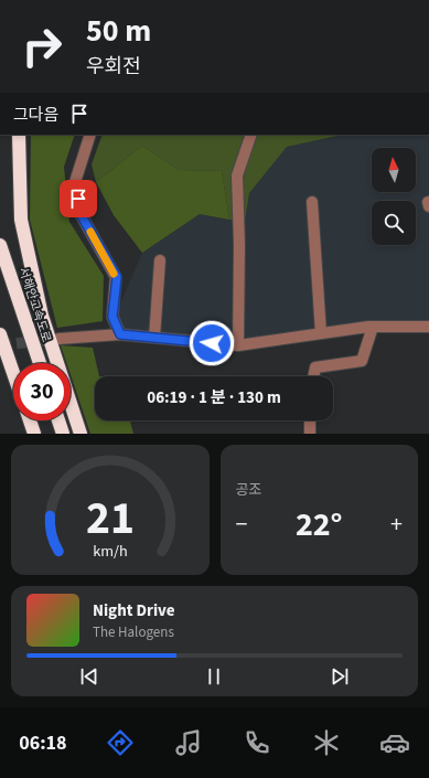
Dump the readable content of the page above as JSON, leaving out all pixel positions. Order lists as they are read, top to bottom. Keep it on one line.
{"streets":{"highway":["서해안고속도로"]},"north":"top","page":{"turn":["50 m","우회전"],"then":"그다음","limit":"30","trip":"06:19 · 1 분 · 130 m","tile":"공조","heat":["−","22°","+"],"song":["Night Drive","The Halogens"],"tabs":"06:18","gauge":["21","km/h"]}}
